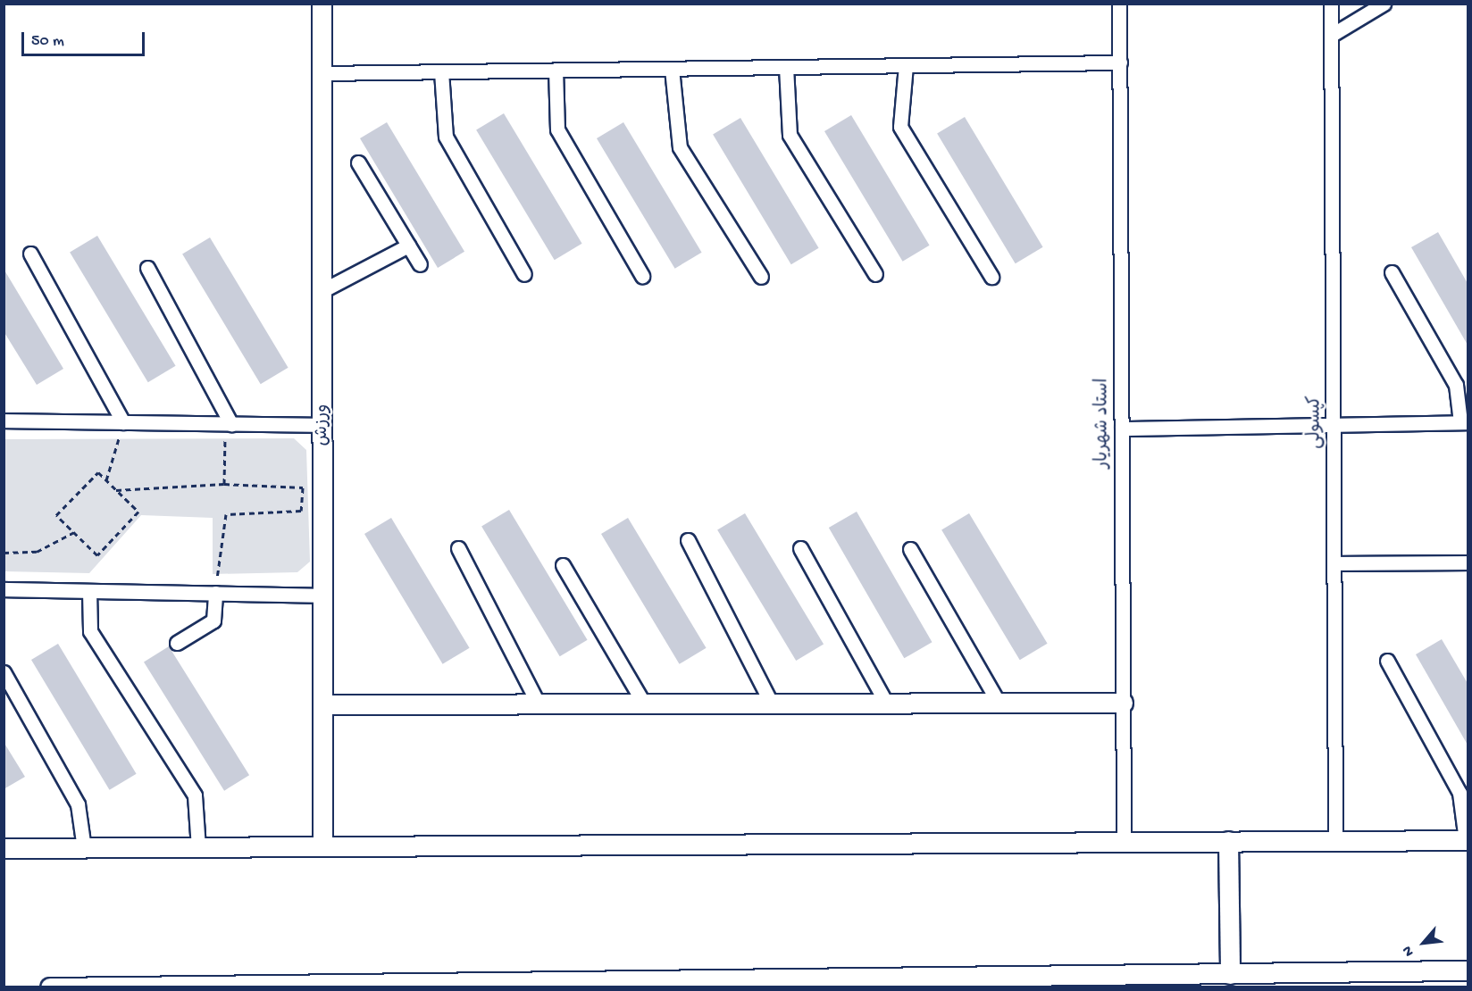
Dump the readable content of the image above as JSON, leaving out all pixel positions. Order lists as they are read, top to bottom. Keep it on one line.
{"streets":{"street":["کپسولی","استاد شهریار","ورزش"]},"scale_bar":"50 m","north":"bottom left"}
